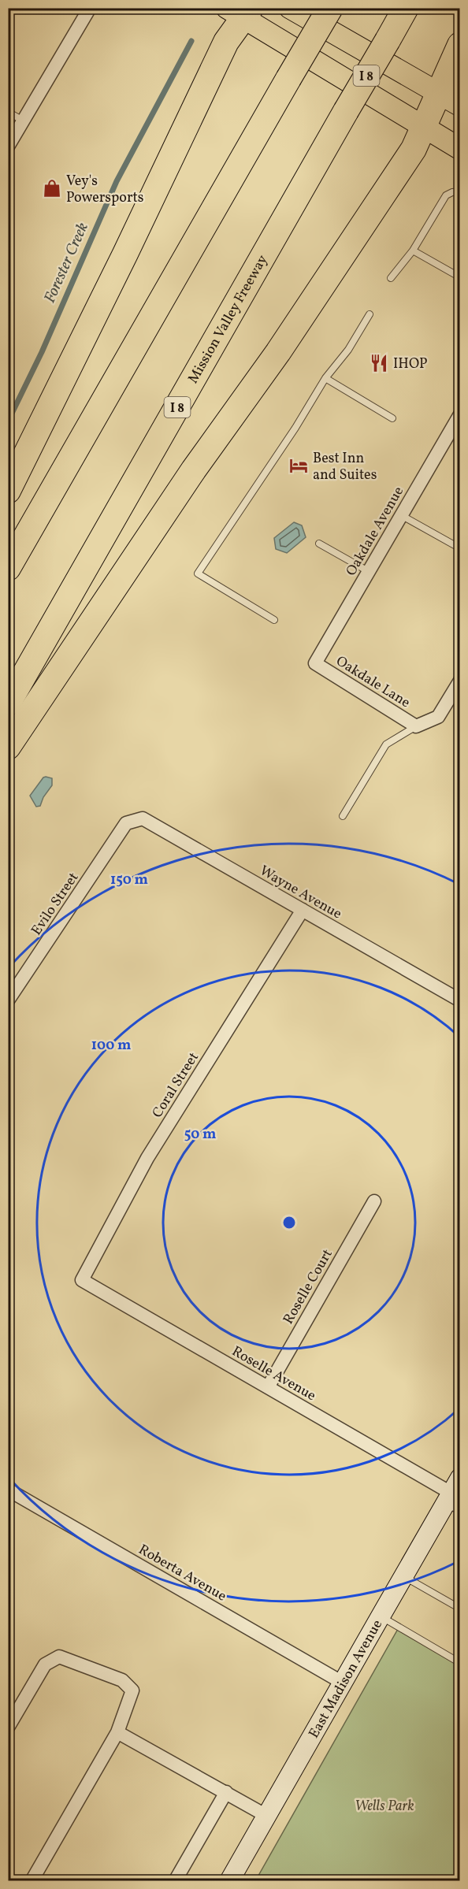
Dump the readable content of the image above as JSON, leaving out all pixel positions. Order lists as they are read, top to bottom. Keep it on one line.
{"streets":{"highway":["I 8","Mission Valley Freeway"],"street":["Oakdale Avenue","Oakdale Lane","Wayne Avenue","Evilo Street","Coral Street","Roselle Court","Roselle Avenue","Roberta Avenue","East Madison Avenue"]},"crossings":[["Oakdale Avenue","Oakdale Lane"],["Wayne Avenue","Evilo Street"],["Wayne Avenue","Coral Street"],["Coral Street","Roselle Avenue"],["Roselle Court","Roselle Avenue"],["Roselle Avenue","East Madison Avenue"],["Roberta Avenue","East Madison Avenue"]],"water":["Forester Creek"],"parks":["Wells Park"],"places":{"shop":["Vey's Powersports"],"restaurant":["IHOP"],"hotel":["Best Inn and Suites"]},"rings":["150 m","100 m","50 m"]}
